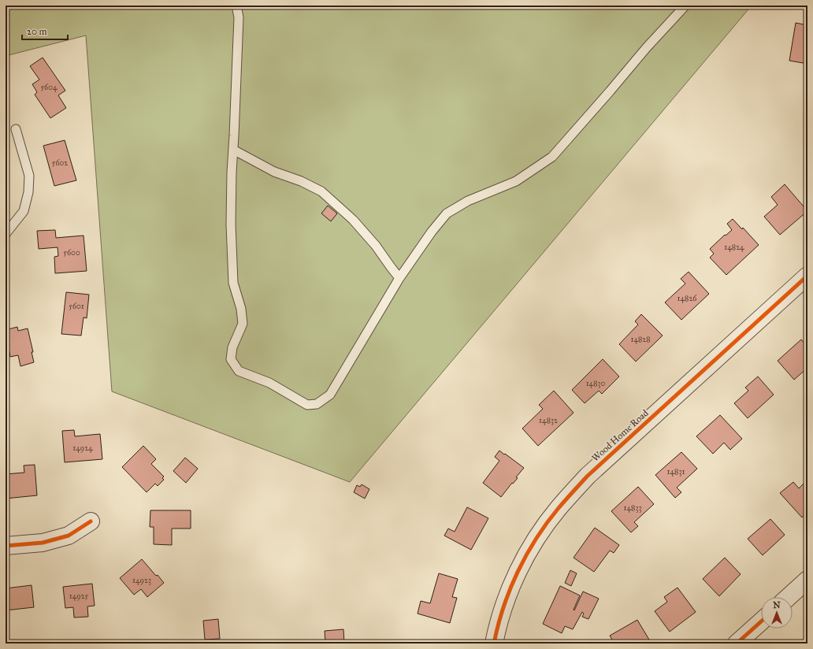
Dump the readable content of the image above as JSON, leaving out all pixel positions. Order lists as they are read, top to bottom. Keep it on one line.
{"streets":{"street":["Wood Home Road"]},"house_numbers":["5604","5602","14824","5600","14826","5601","14828","14830","14832","14924","14831","14833","14923","14925"],"scale_bar":"20 m","north":"top"}
